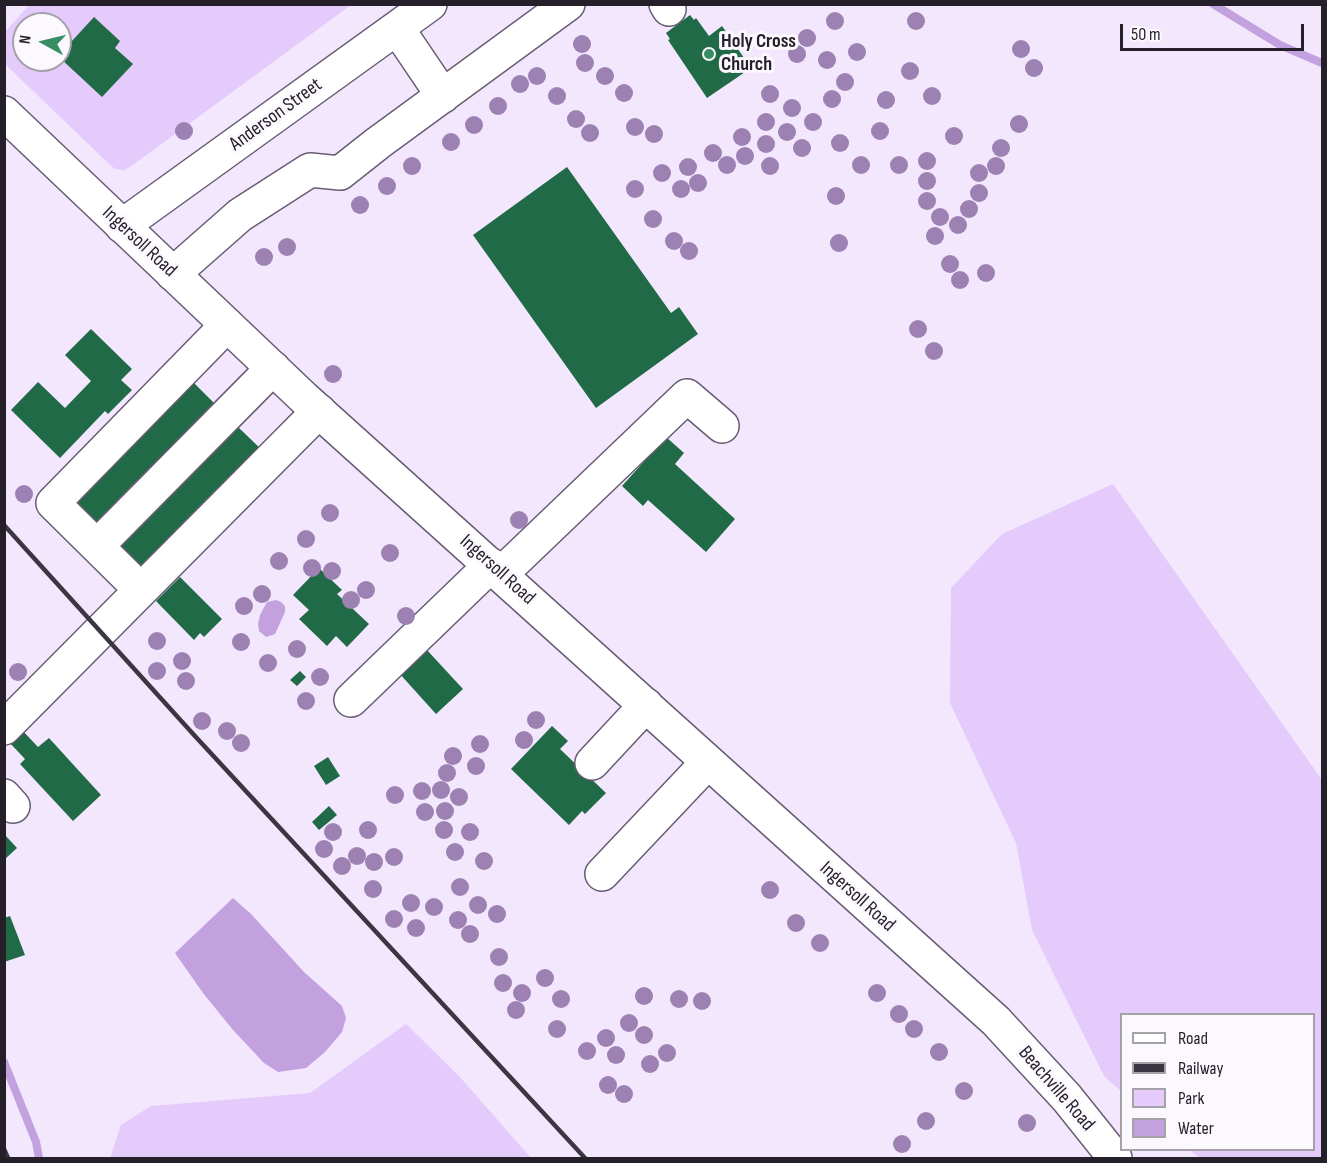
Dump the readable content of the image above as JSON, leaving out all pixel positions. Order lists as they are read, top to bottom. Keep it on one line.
{"streets":{"main road":["Anderson Street","Ingersoll Road","Beachville Road"]},"crossings":[["Anderson Street","Ingersoll Road"],["Ingersoll Road","Beachville Road"]],"places":["Holy Cross Church"],"legend":["Road","Railway","Park","Water"],"scale_bar":"50 m","north":"left"}
